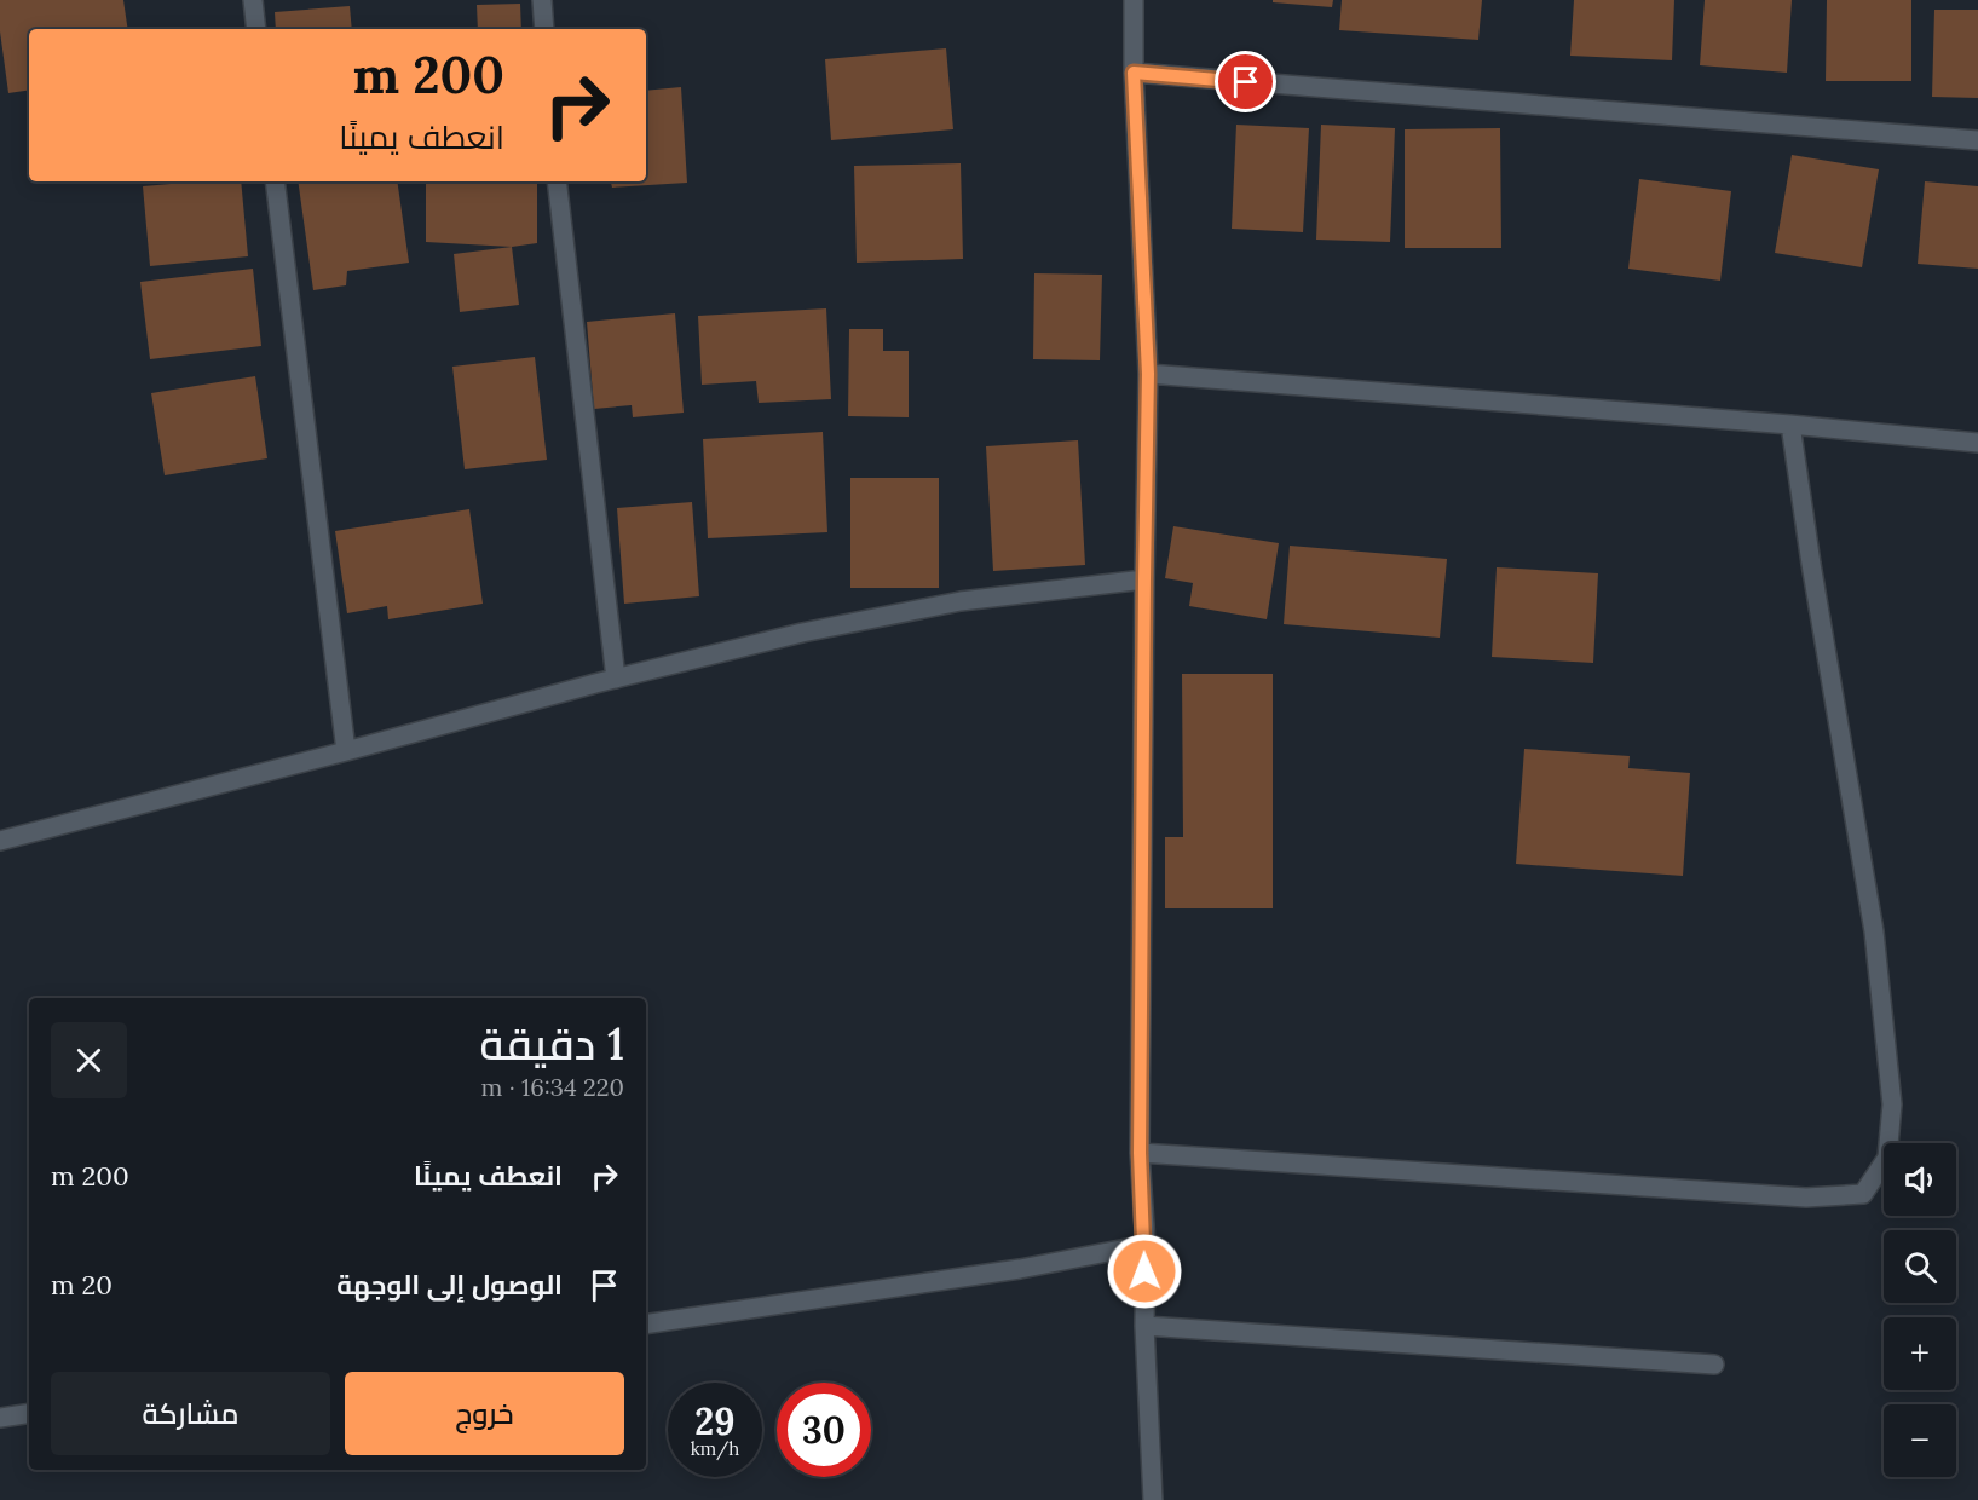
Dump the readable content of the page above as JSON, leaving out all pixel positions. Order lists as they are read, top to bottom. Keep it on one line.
{"page":{"turn":["200 m","انعطف يمينًا"],"heading":["1 دقيقة","220 m · 16:34"],"list":[{"name":"انعطف يمينًا","value":"200 m"},{"name":"الوصول إلى الوجهة","value":"20 m"}],"map_buttons":["+","−"],"buttons":["خروج","مشاركة"],"speed":"29 km/h","limit":"30"}}
